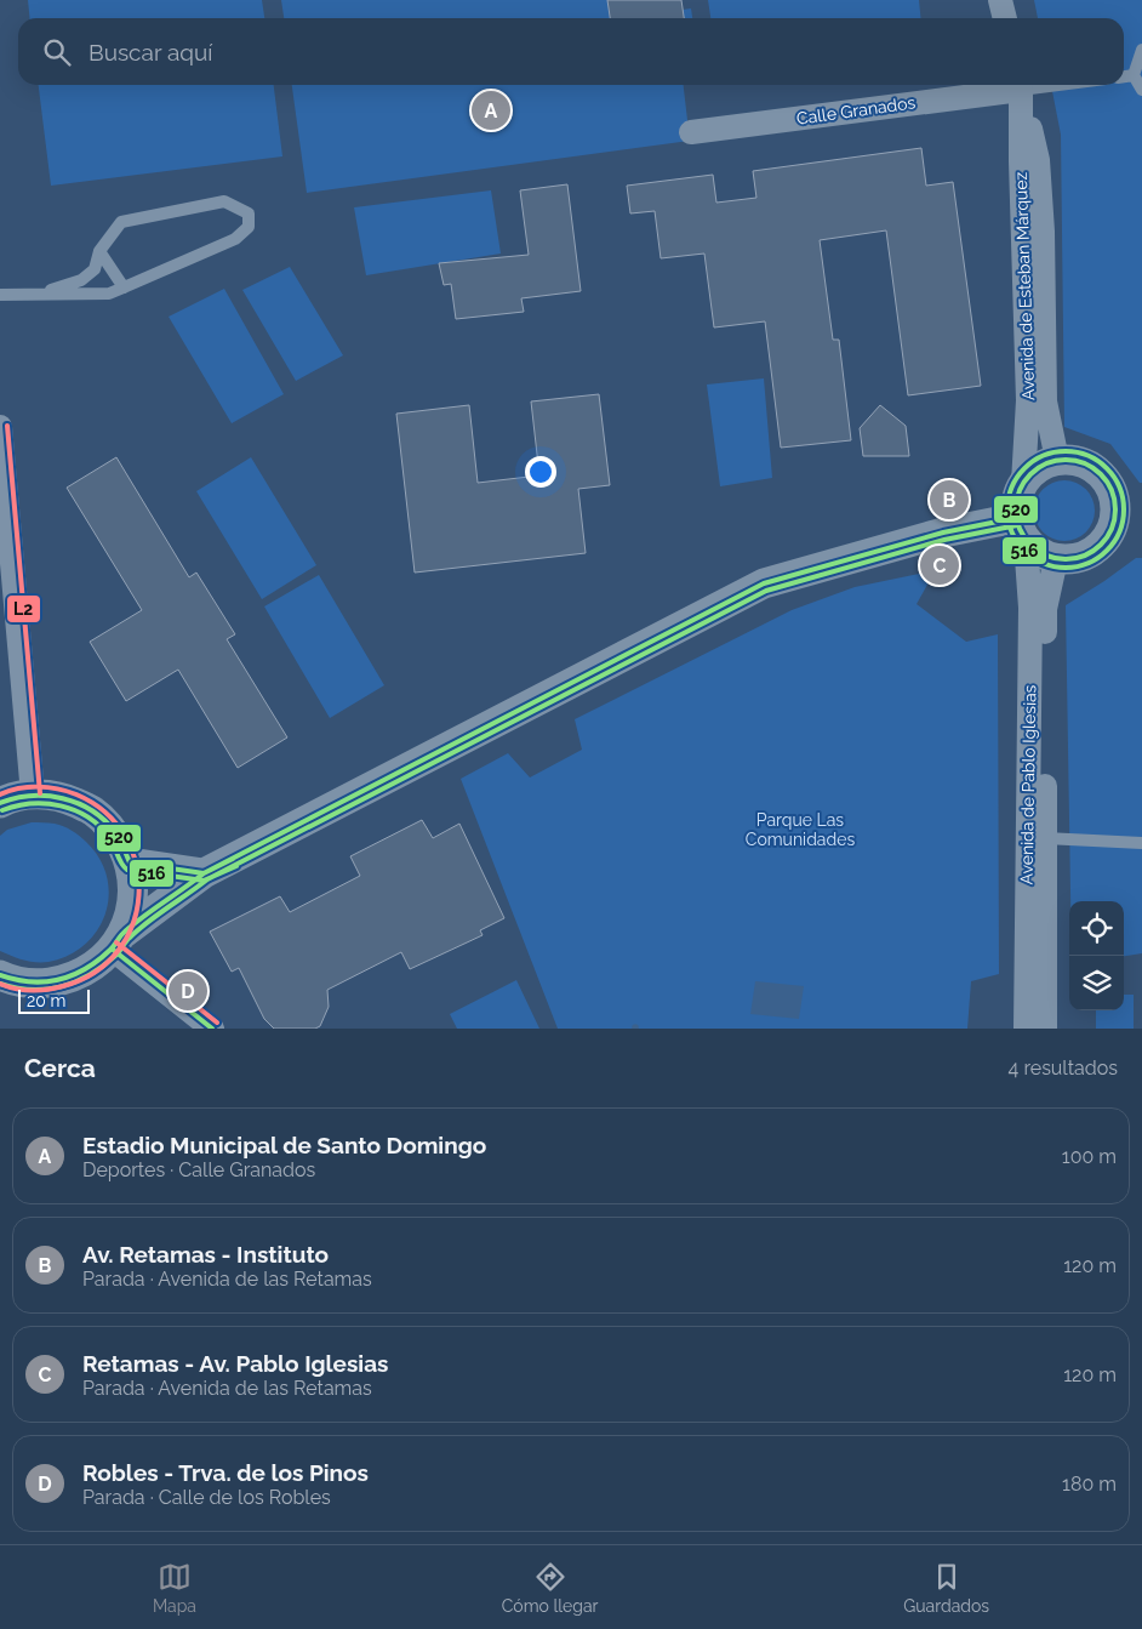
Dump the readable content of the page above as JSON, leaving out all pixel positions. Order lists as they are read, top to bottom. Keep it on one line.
{"streets":{"street":["Calle Granados","Avenida de Esteban Márquez","Avenida de Pablo Iglesias"]},"crossings":[["Avenida de Esteban Márquez","Avenida de Pablo Iglesias"]],"parks":["Parque Las Comunidades"],"lines":["transit line L2","transit line 516","transit line 520"],"scale_bar":"20 m","page":{"search":"Buscar aquí","pins":["A","B","C","D"],"scale":"20 m","heading":["Cerca","4 resultados"],"list":[{"mark":"A","name":"Estadio Municipal de Santo Domingo","note":"Deportes · Calle Granados","value":"100 m"},{"mark":"B","name":"Av. Retamas - Instituto","note":"Parada · Avenida de las Retamas","value":"120 m"},{"mark":"C","name":"Retamas - Av. Pablo Iglesias","note":"Parada · Avenida de las Retamas","value":"120 m"},{"mark":"D","name":"Robles - Trva. de los Pinos","note":"Parada · Calle de los Robles","value":"180 m"}],"nav":["Mapa","Cómo llegar","Guardados"]}}
